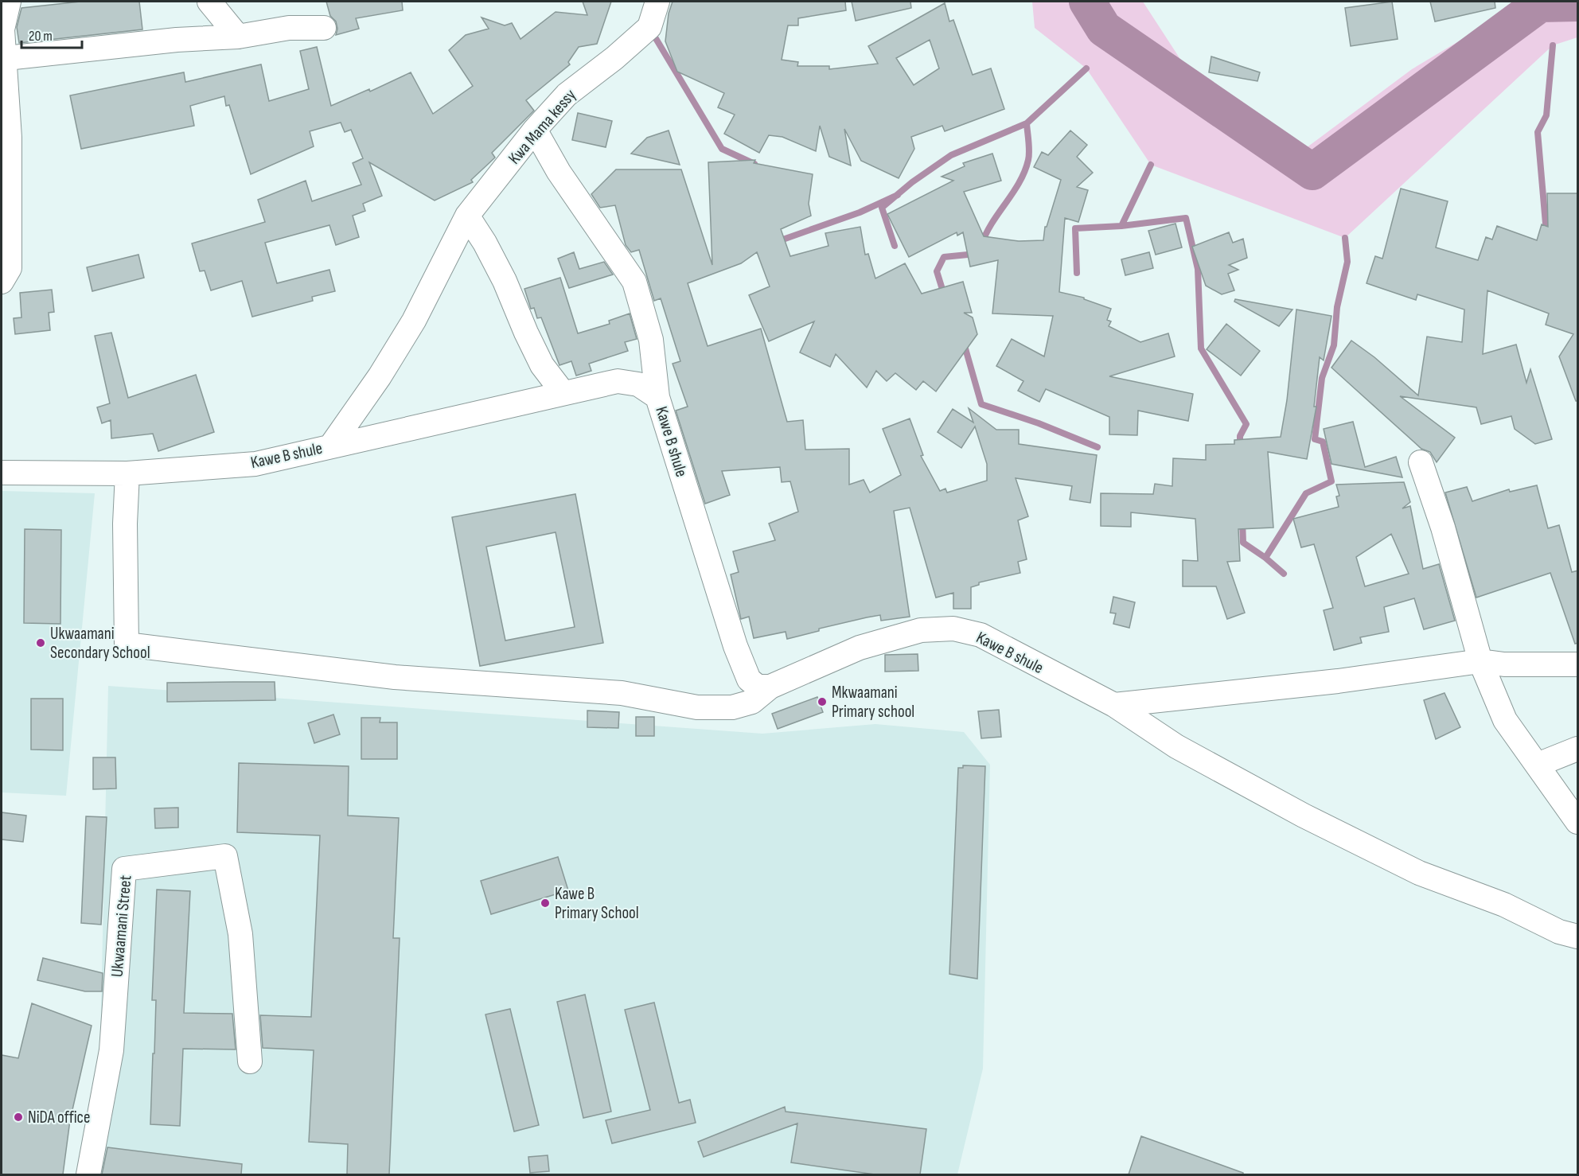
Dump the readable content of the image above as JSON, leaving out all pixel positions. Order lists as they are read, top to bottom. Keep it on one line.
{"streets":{"street":["Kwa Mama kessy","Kawe B shule","Ukwaamani Street"]},"crossings":[["Kwa Mama kessy","Kawe B shule"]],"places":["Ukwaamani Secondary School","Mkwaamani Primary school","Kawe B Primary School","NiDA office"],"scale_bar":"20 m"}
